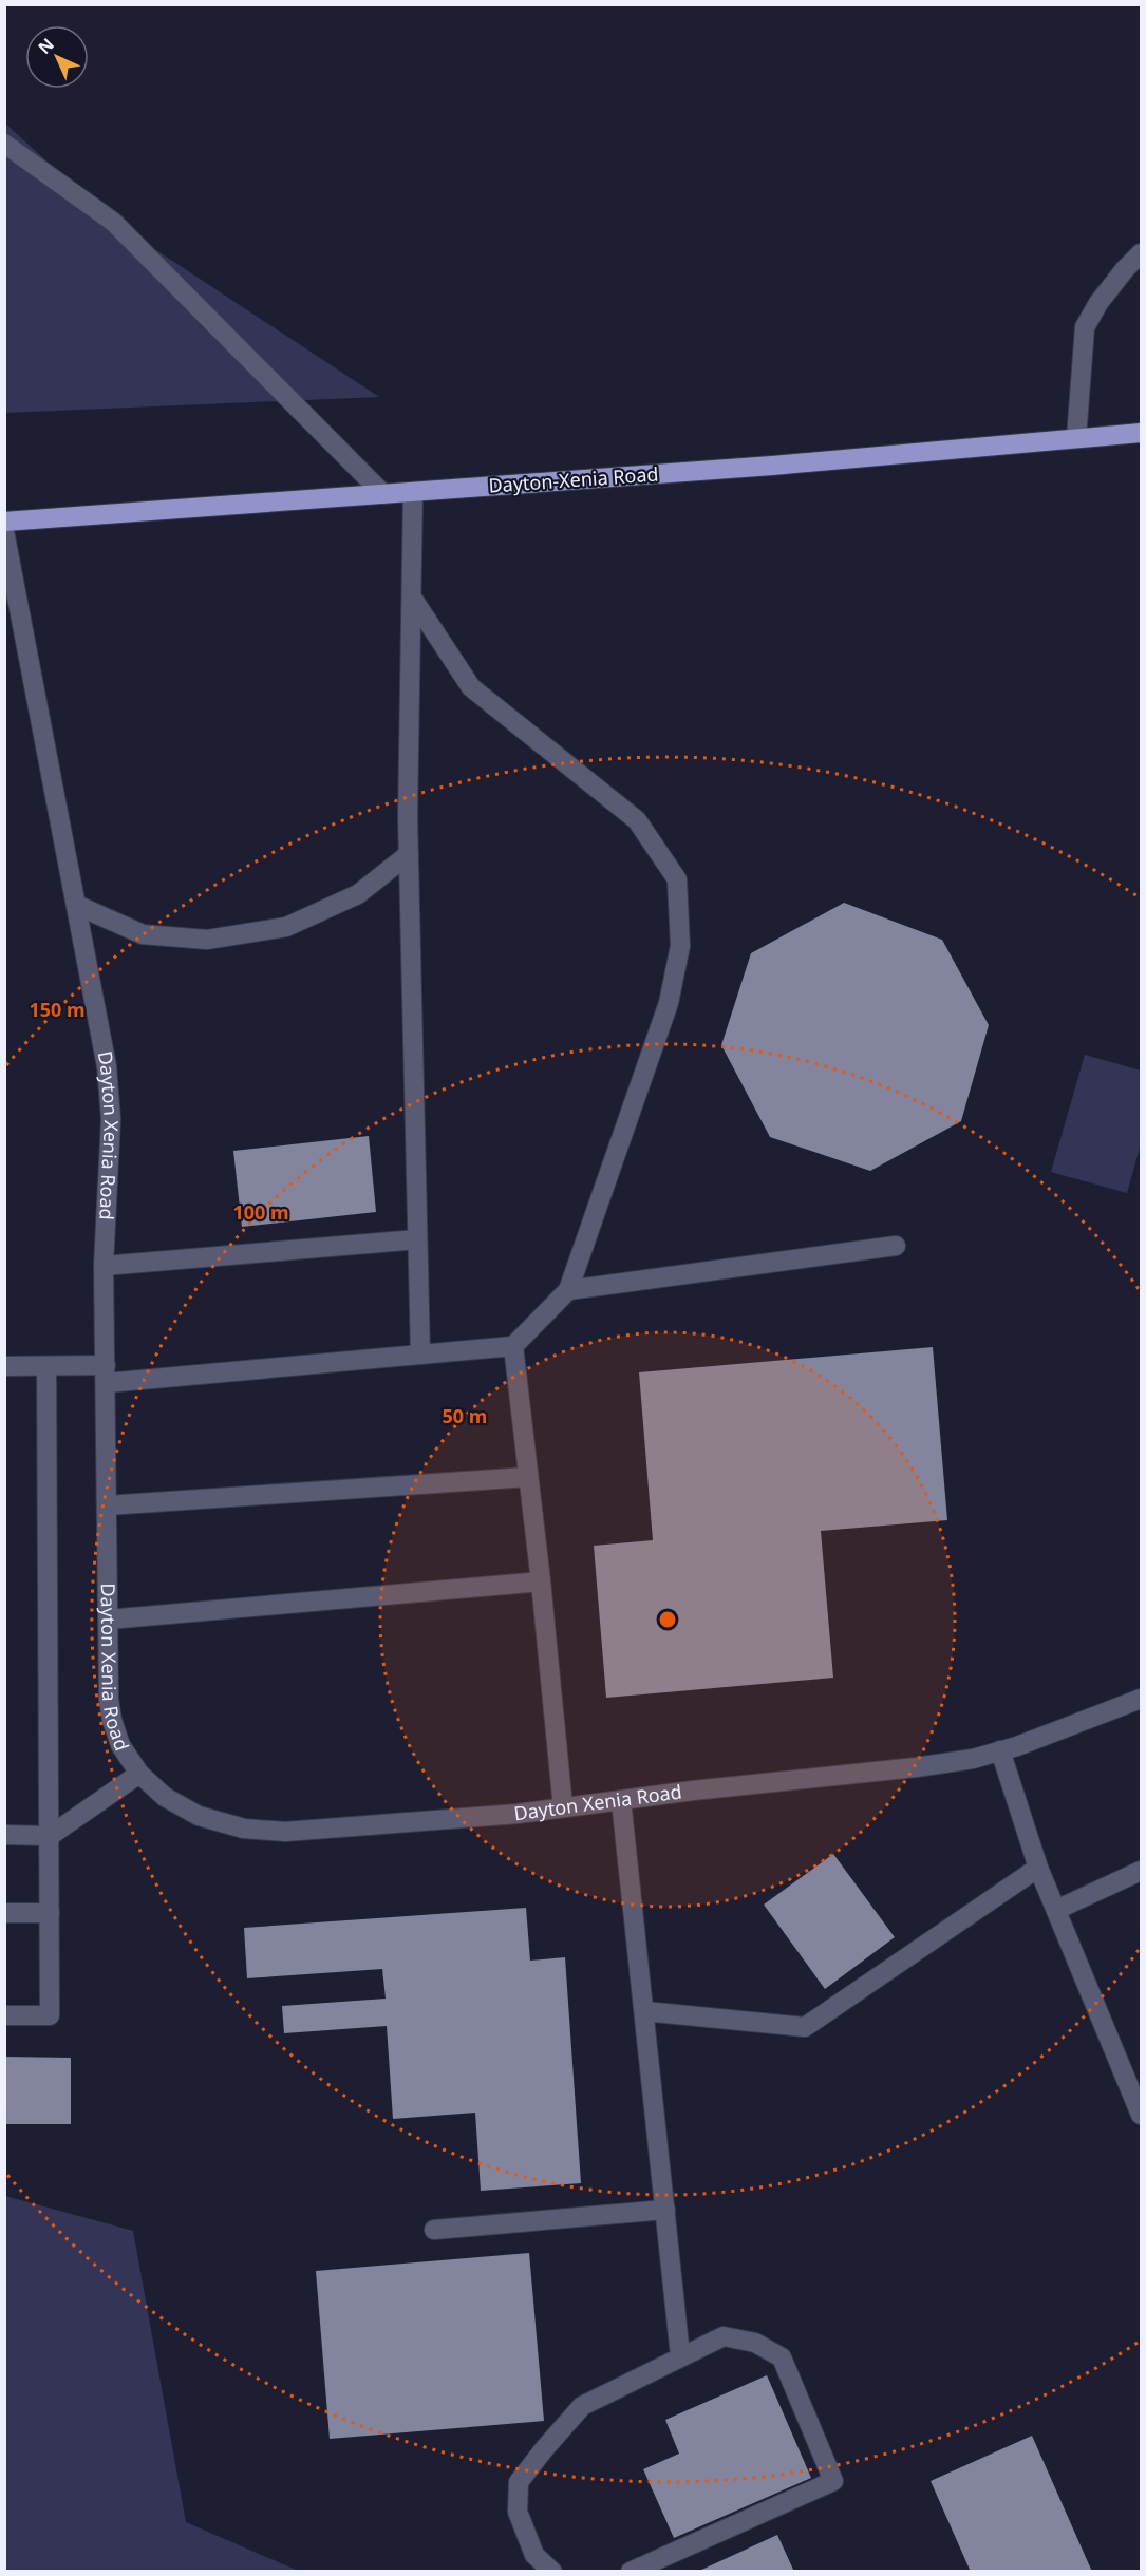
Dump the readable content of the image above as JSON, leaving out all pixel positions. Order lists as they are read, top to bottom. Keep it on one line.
{"streets":{"main road":["Dayton-Xenia Road"],"street":["Dayton Xenia Road"]},"north":"top left","rings":["150 m","100 m","50 m"]}
